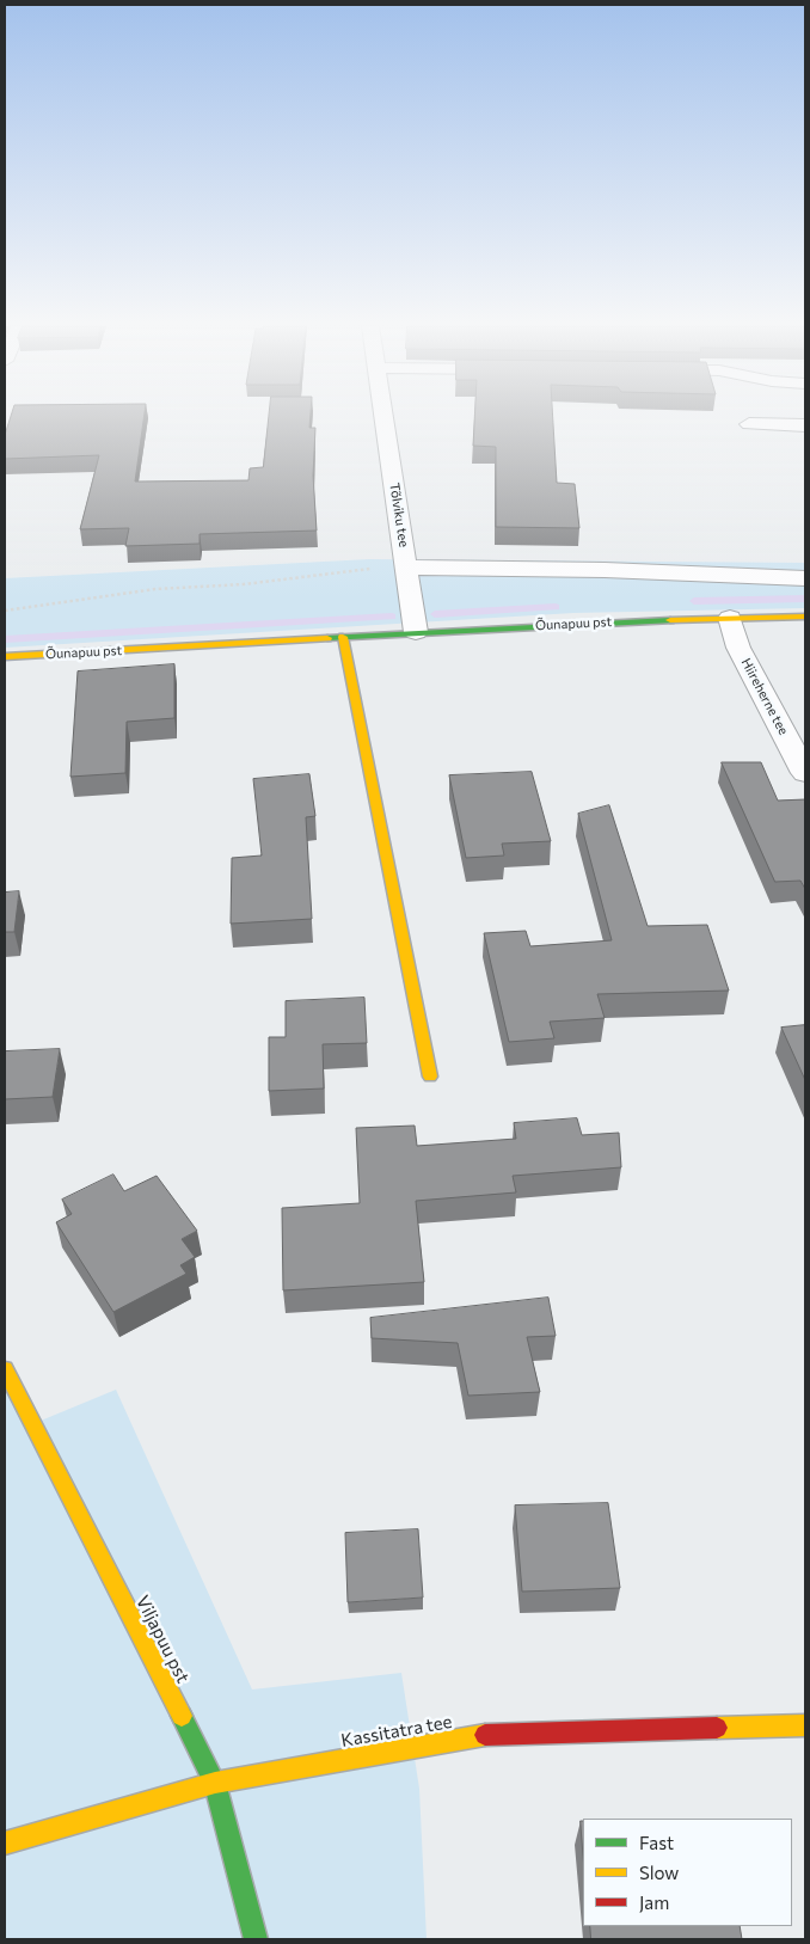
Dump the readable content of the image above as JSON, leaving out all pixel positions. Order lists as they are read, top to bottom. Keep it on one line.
{"streets":{"street":["Tõlviku tee","Õunapuu pst","Hiireherne tee","Viljapuu pst","Kassitatra tee"]},"crossings":[["Tõlviku tee","Õunapuu pst"],["Õunapuu pst","Hiireherne tee"],["Viljapuu pst","Kassitatra tee"]],"legend":["Fast","Slow","Jam"]}
